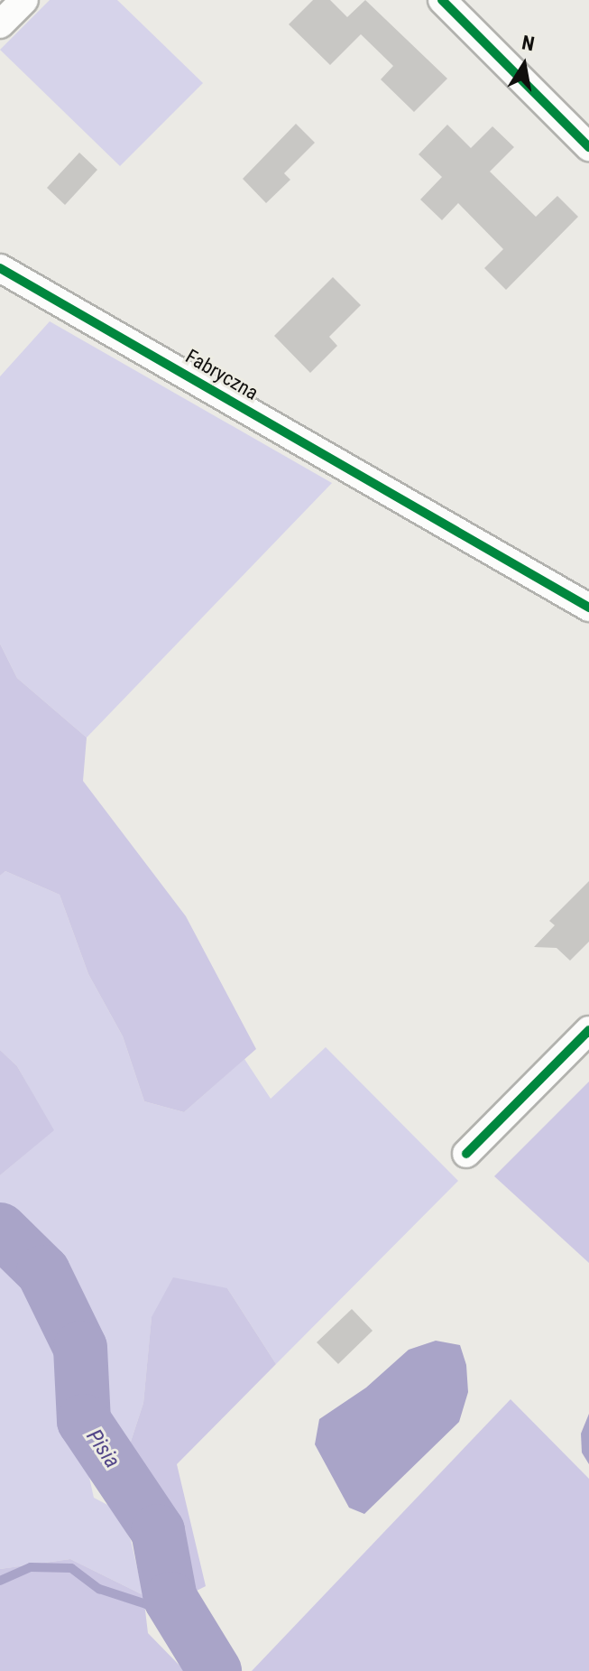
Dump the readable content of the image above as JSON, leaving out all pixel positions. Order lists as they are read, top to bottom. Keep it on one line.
{"streets":{"street":["Fabryczna"]},"water":["Pisia"],"north":"top"}
